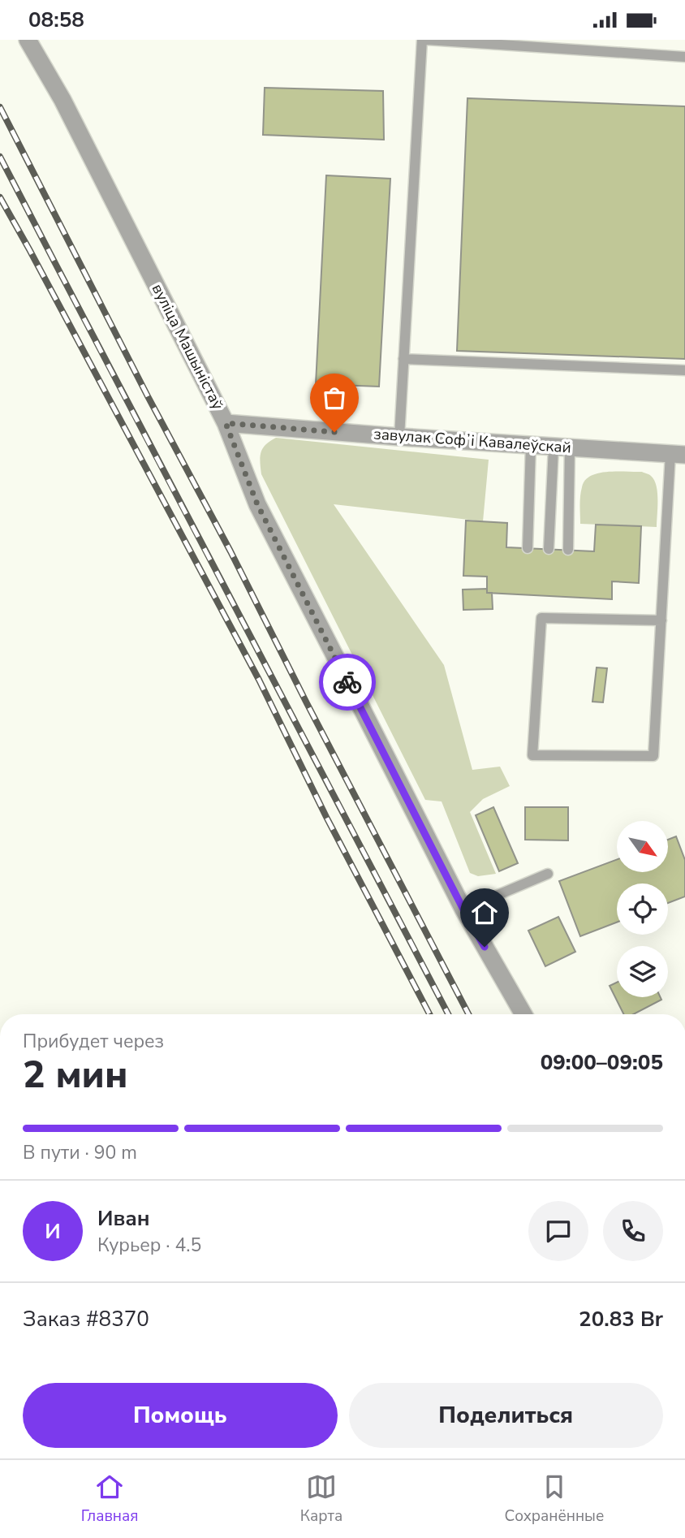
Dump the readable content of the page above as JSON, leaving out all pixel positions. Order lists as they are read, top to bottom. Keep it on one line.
{"streets":{"street":["вуліца Машыністаў","завулак Софʼі Кавалеўскай"]},"crossings":[["вуліца Машыністаў","завулак Софʼі Кавалеўскай"]],"north":"bottom right","page":{"status":"08:58","heading":["2 мин","Прибудет через","09:00–09:05"],"panel":["Иван","Курьер · 4.5","Заказ #8370","20.83 Br"],"bar":"В пути · 90 m","round":"И","buttons":["Помощь","Поделиться"],"tabs":["Главная","Карта","Сохранённые"]}}
